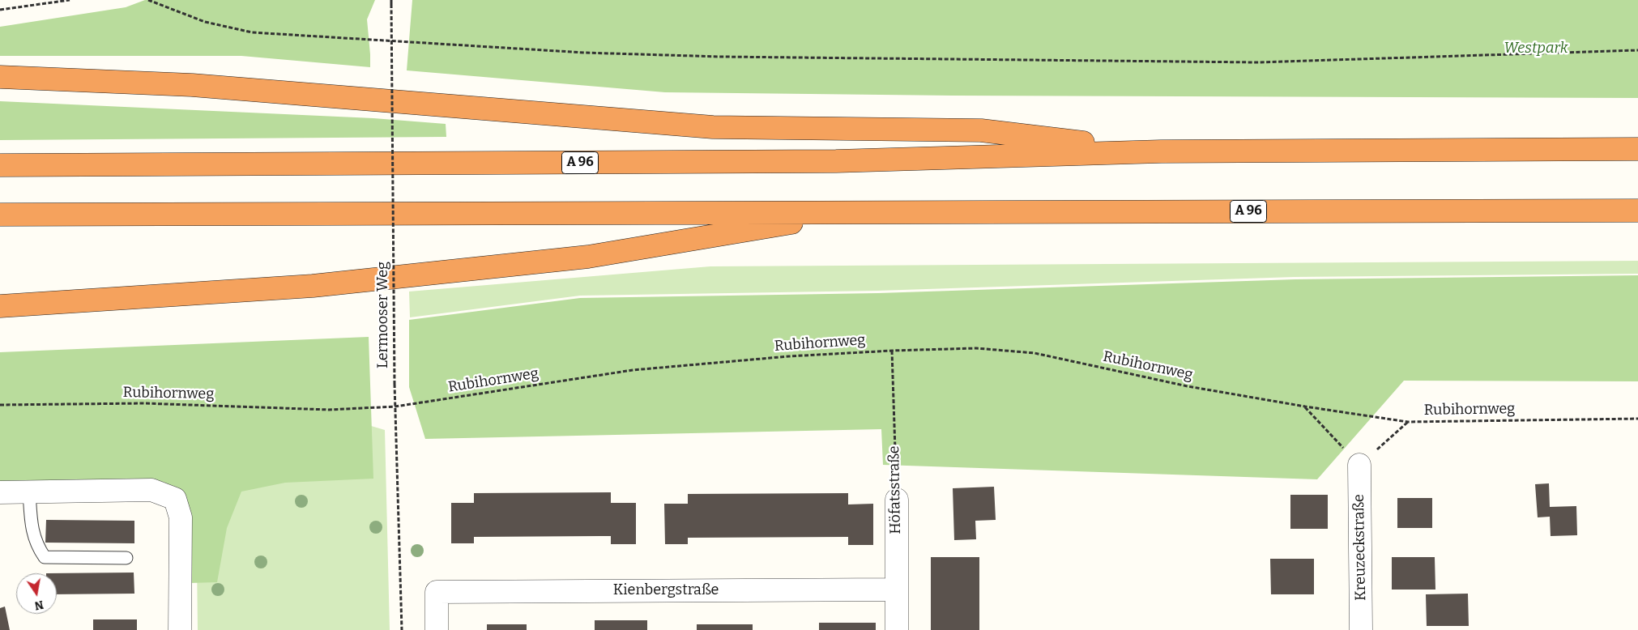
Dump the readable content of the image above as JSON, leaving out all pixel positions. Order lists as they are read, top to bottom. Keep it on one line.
{"streets":{"highway":["A 96"],"street":["Höfatsstraße","Kreuzeckstraße","Kienbergstraße"],"path":["Lermooser Weg","Rubihornweg"]},"crossings":[["Lermooser Weg","Rubihornweg"],["Rubihornweg","Höfatsstraße"],["Höfatsstraße","Kienbergstraße"]],"parks":["Westpark"],"north":"bottom"}
